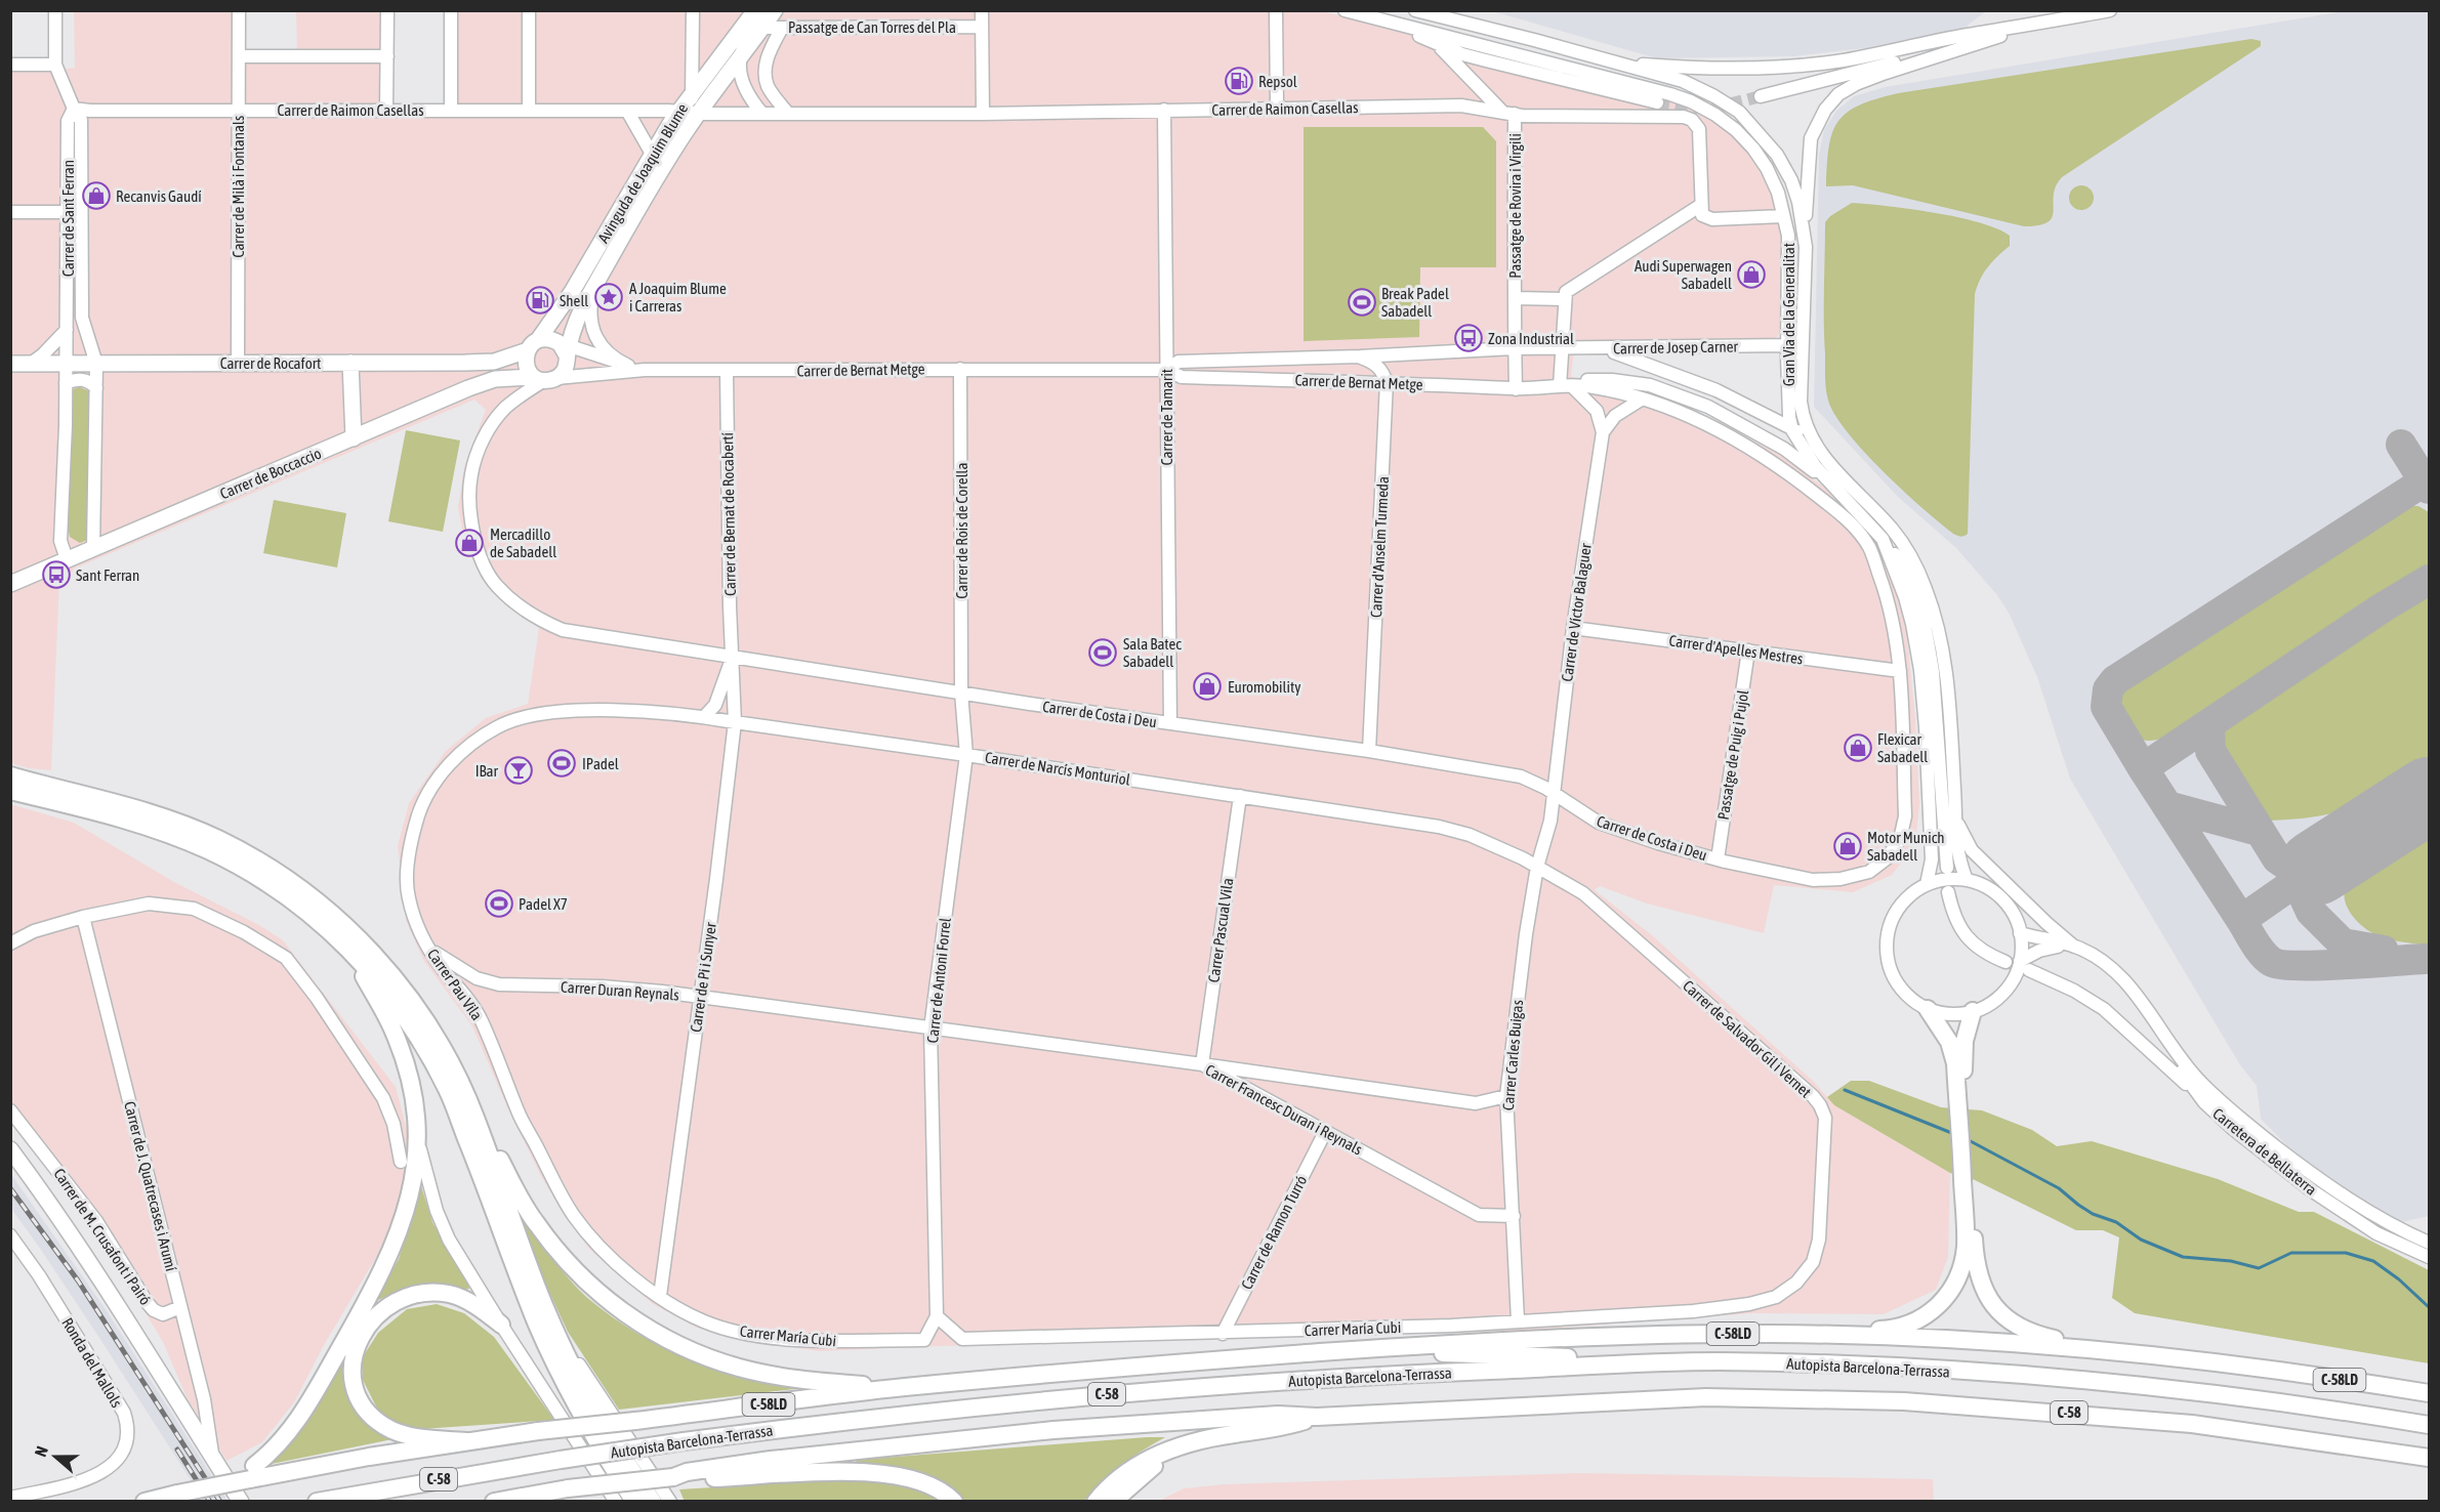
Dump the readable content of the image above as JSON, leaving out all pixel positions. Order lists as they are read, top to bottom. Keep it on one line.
{"streets":{"highway":["C-58LD","Autopista Barcelona-Terrassa","C-58"],"main road":["Avinguda de Joaquim Blume","Carrer de Rocafort","Carrer de Boccaccio"],"street":["Passatge de Can Torres del Pla","Carrer de Raimon Casellas","Carrer de Milà i Fontanals","Passatge de Rovira i Virgili","Carrer de Sant Ferran","Gran Via de la Generalitat","Carrer de Josep Carner","Carrer de Bernat Metge","Carrer de Tamarit","Carrer de Bernat de Rocabertí","Carrer de Rois de Corella","Carrer d'Anselm Turmeda","Carrer de Víctor Balaguer","Carrer d'Apelles Mestres","Carrer de Costa i Deu","Passatge de Puig i Pujol","Carrer de Narcís Monturiol","Carrer Pascual Vila","Carrer de Pi i Sunyer","Carrer de Antoni Forrel","Carrer Pau Vila","Carrer Duran Reynals","Carrer de Salvador Gil i Vernet","Carrer Carles Buigas","Carrer Francesc Duran i Reynals","Carretera de Bellaterra","Carrer de J. Quatrecases i Arumí","Carrer de Ramon Turró","Carrer de M. Crusafont i Pairó","Carrer María Cubi","Ronda del Mallols"]},"crossings":[["Passatge de Can Torres del Pla","Avinguda de Joaquim Blume"],["Carrer de Raimon Casellas","Avinguda de Joaquim Blume"],["Carrer de Raimon Casellas","Carrer de Milà i Fontanals"],["Carrer de Raimon Casellas","Passatge de Rovira i Virgili"],["Carrer de Raimon Casellas","Carrer de Sant Ferran"],["Carrer de Raimon Casellas","Carrer de Tamarit"],["Avinguda de Joaquim Blume","Carrer de Rocafort"],["Avinguda de Joaquim Blume","Carrer de Bernat Metge"],["Avinguda de Joaquim Blume","Carrer de Boccaccio"],["Avinguda de Joaquim Blume","Carrer de Costa i Deu"],["Carrer de Milà i Fontanals","Carrer de Rocafort"],["Passatge de Rovira i Virgili","Carrer de Bernat Metge"],["Carrer de Sant Ferran","Carrer de Rocafort"],["Carrer de Sant Ferran","Carrer de Boccaccio"],["Gran Via de la Generalitat","Carrer de Josep Carner"],["Gran Via de la Generalitat","Carrer de Bernat Metge"],["Gran Via de la Generalitat","Carretera de Bellaterra"],["Carrer de Josep Carner","Carrer de Bernat Metge"],["Carrer de Rocafort","Carrer de Bernat Metge"],["Carrer de Rocafort","Carrer de Boccaccio"],["Carrer de Rocafort","Carrer de Costa i Deu"],["Carrer de Bernat Metge","Carrer de Tamarit"],["Carrer de Bernat Metge","Carrer de Boccaccio"],["Carrer de Bernat Metge","Carrer de Bernat de Rocabertí"],["Carrer de Bernat Metge","Carrer de Rois de Corella"],["Carrer de Bernat Metge","Carrer d'Anselm Turmeda"],["Carrer de Bernat Metge","Carrer d'Apelles Mestres"],["Carrer de Bernat Metge","Carrer de Costa i Deu"],["Carrer de Tamarit","Carrer de Costa i Deu"],["Carrer de Boccaccio","Carrer de Costa i Deu"],["Carrer de Bernat de Rocabertí","Carrer de Costa i Deu"],["Carrer de Bernat de Rocabertí","Carrer de Pi i Sunyer"],["Carrer de Rois de Corella","Carrer de Costa i Deu"],["Carrer de Rois de Corella","Carrer de Antoni Forrel"],["Carrer d'Anselm Turmeda","Carrer de Costa i Deu"],["Carrer de Víctor Balaguer","Carrer d'Apelles Mestres"],["Carrer de Víctor Balaguer","Carrer de Costa i Deu"],["Carrer de Víctor Balaguer","Carrer Carles Buigas"],["Carrer d'Apelles Mestres","Passatge de Puig i Pujol"],["Carrer de Costa i Deu","Passatge de Puig i Pujol"],["Carrer de Costa i Deu","Carrer de Pi i Sunyer"],["Carrer de Costa i Deu","Carrer de Antoni Forrel"],["Carrer de Costa i Deu","Carrer Carles Buigas"],["Carrer de Narcís Monturiol","Carrer Pascual Vila"],["Carrer de Narcís Monturiol","Carrer de Pi i Sunyer"],["Carrer de Narcís Monturiol","Carrer de Antoni Forrel"],["Carrer de Narcís Monturiol","Carrer Pau Vila"],["Carrer de Narcís Monturiol","Carrer de Salvador Gil i Vernet"],["Carrer de Narcís Monturiol","Carrer Carles Buigas"],["Carrer Pascual Vila","Carrer Francesc Duran i Reynals"],["Carrer de Pi i Sunyer","Carrer Pau Vila"],["Carrer de Pi i Sunyer","Carrer Duran Reynals"],["Carrer de Pi i Sunyer","Carrer María Cubi"],["Carrer de Antoni Forrel","Carrer Duran Reynals"],["Carrer de Antoni Forrel","Carrer Francesc Duran i Reynals"],["Carrer de Antoni Forrel","Carrer María Cubi"],["Carrer Pau Vila","Carrer Duran Reynals"],["Carrer Pau Vila","Carrer María Cubi"],["Carrer Duran Reynals","Carrer Francesc Duran i Reynals"],["Carrer de Salvador Gil i Vernet","Carrer Carles Buigas"],["Carrer de Salvador Gil i Vernet","Carrer María Cubi"],["Carrer Carles Buigas","Carrer Francesc Duran i Reynals"],["Carrer Carles Buigas","Carrer María Cubi"],["Carrer Francesc Duran i Reynals","Carrer de Ramon Turró"],["Carrer de J. Quatrecases i Arumí","Carrer de M. Crusafont i Pairó"],["Carrer de Ramon Turró","Carrer María Cubi"]],"places":{"fuel station":["Repsol","Shell"],"shop":["Recanvis Gaudí","Audi Superwagen Sabadell","Mercadillo de Sabadell","Euromobility","Flexicar Sabadell","Motor Munich Sabadell"],"place":["A Joaquim Blume i Carreras"],"sports":["Break Padel Sabadell","Sala Batec Sabadell","IPadel","Padel X7"],"bus stop":["Zona Industrial","Sant Ferran"],"bar":["IBar"]},"north":"left"}
